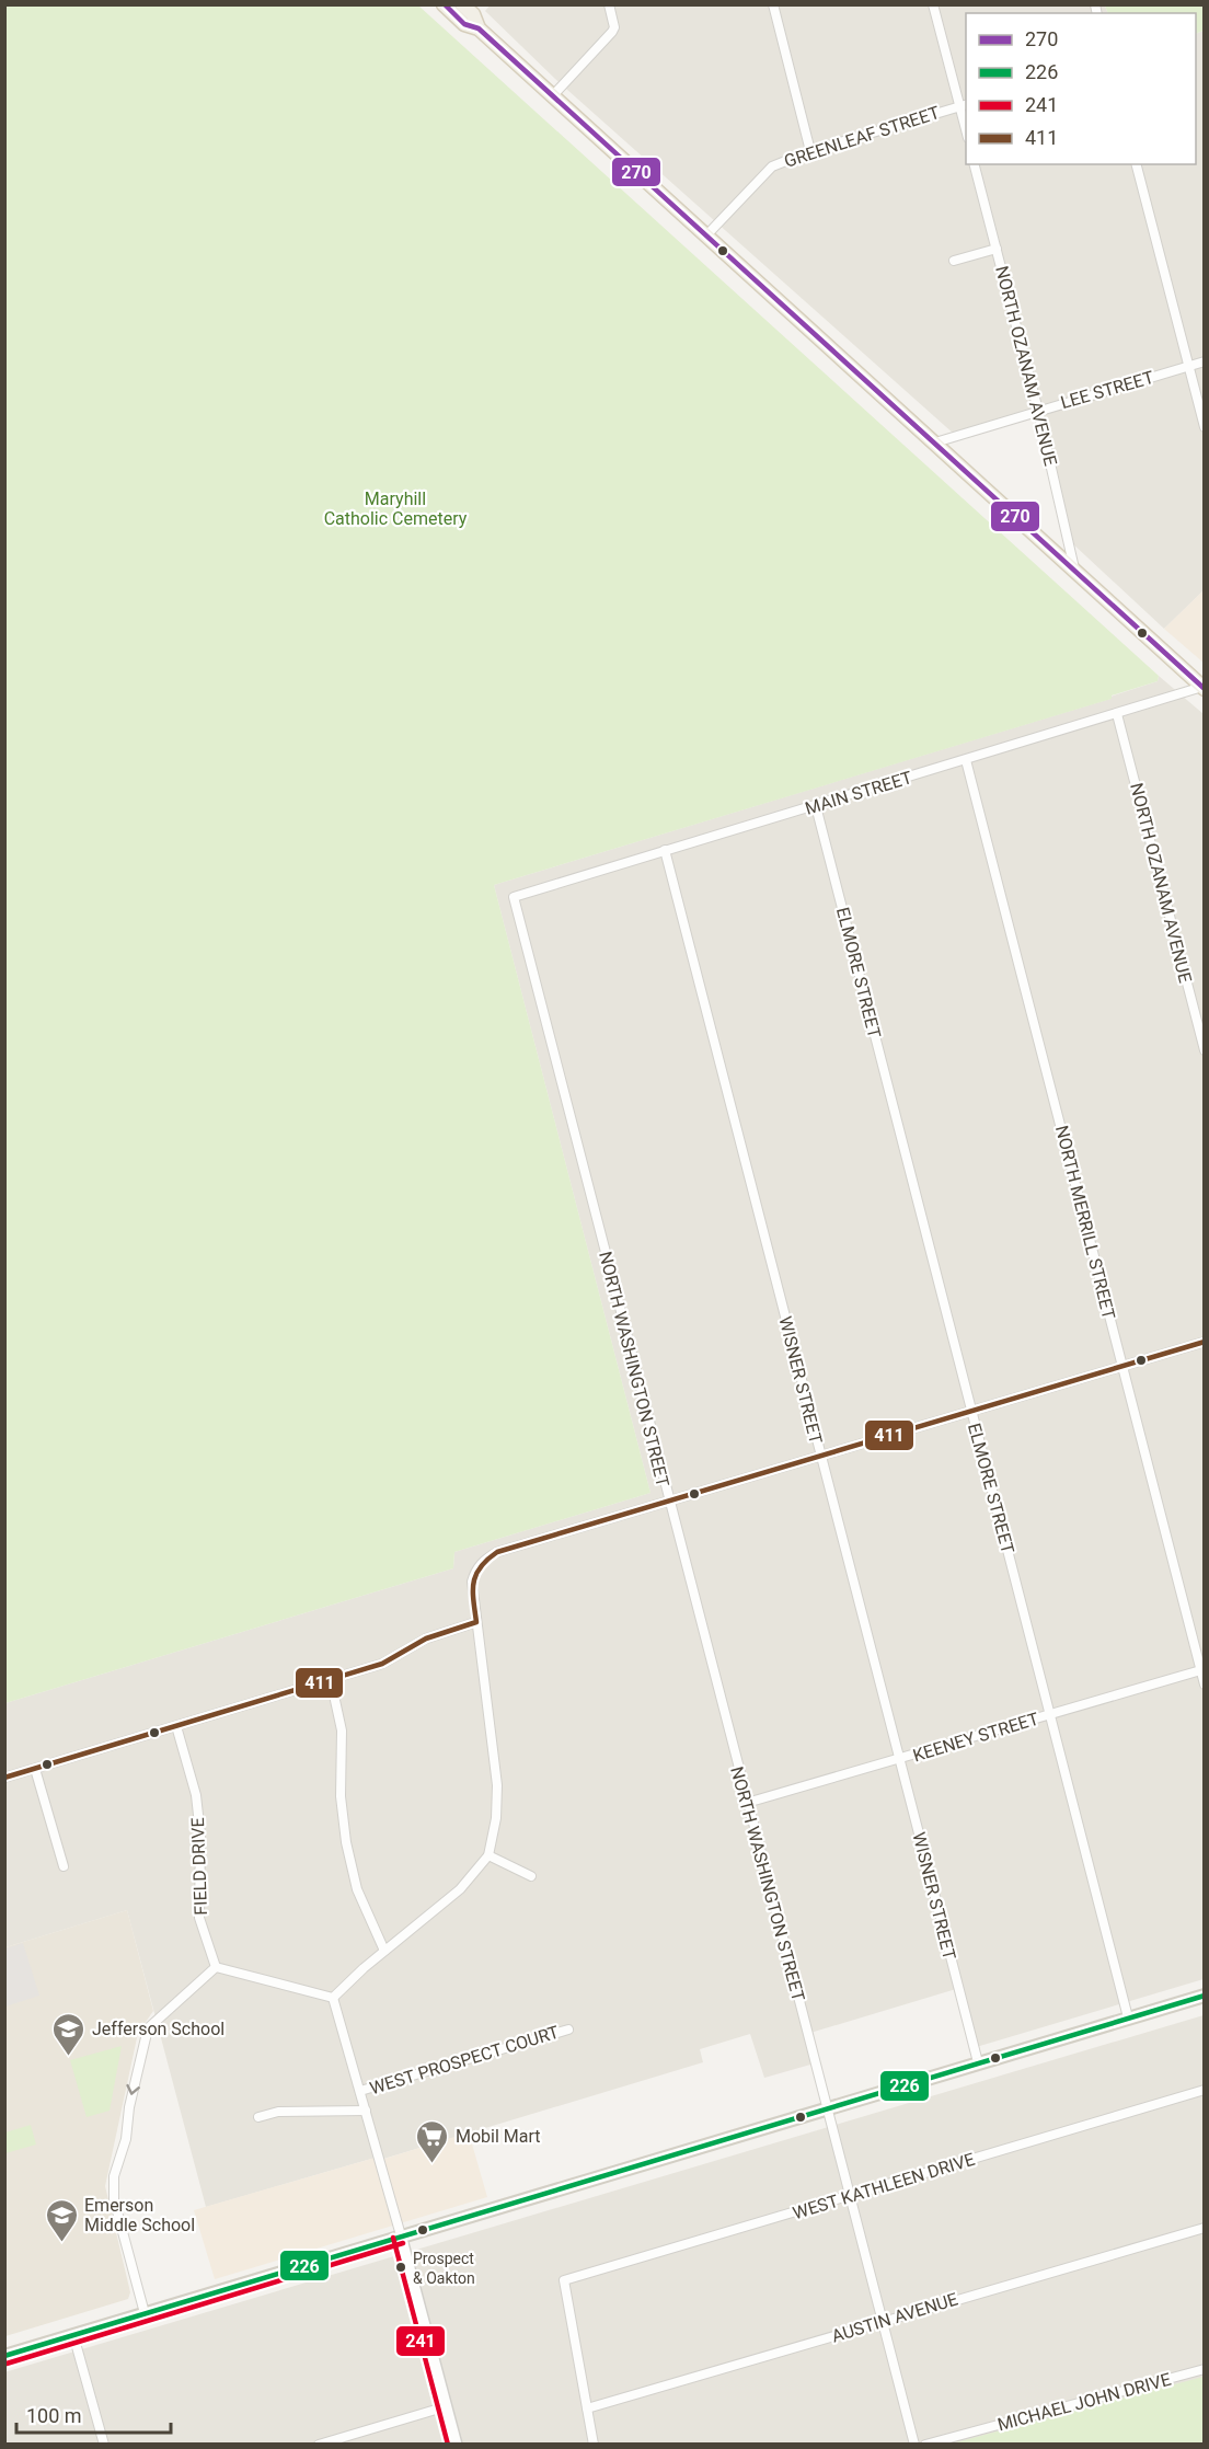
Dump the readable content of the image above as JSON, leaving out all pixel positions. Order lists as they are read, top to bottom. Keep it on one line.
{"streets":{"street":["GREENLEAF STREET","NORTH OZANAM AVENUE","LEE STREET","MAIN STREET","ELMORE STREET","NORTH MERRILL STREET","NORTH WASHINGTON STREET","WISNER STREET","KEENEY STREET","FIELD DRIVE","WEST PROSPECT COURT","WEST KATHLEEN DRIVE","AUSTIN AVENUE","MICHAEL JOHN DRIVE"]},"crossings":[["NORTH OZANAM AVENUE","LEE STREET"],["NORTH OZANAM AVENUE","MAIN STREET"],["MAIN STREET","ELMORE STREET"],["MAIN STREET","NORTH MERRILL STREET"],["MAIN STREET","NORTH WASHINGTON STREET"],["MAIN STREET","WISNER STREET"],["ELMORE STREET","KEENEY STREET"],["NORTH MERRILL STREET","KEENEY STREET"],["NORTH WASHINGTON STREET","KEENEY STREET"],["NORTH WASHINGTON STREET","WEST KATHLEEN DRIVE"],["NORTH WASHINGTON STREET","AUSTIN AVENUE"],["WISNER STREET","KEENEY STREET"],["WEST KATHLEEN DRIVE","AUSTIN AVENUE"]],"parks":["Maryhill Catholic Cemetery"],"places":{"school or university":["Jefferson School","Emerson Middle School"],"supermarket":["Mobil Mart"],"other":["Prospect & Oakton"]},"lines":["transit line 270","transit line 411","transit line 226","transit line 241"],"legend":["270","226","241","411"],"scale_bar":"100 m"}
